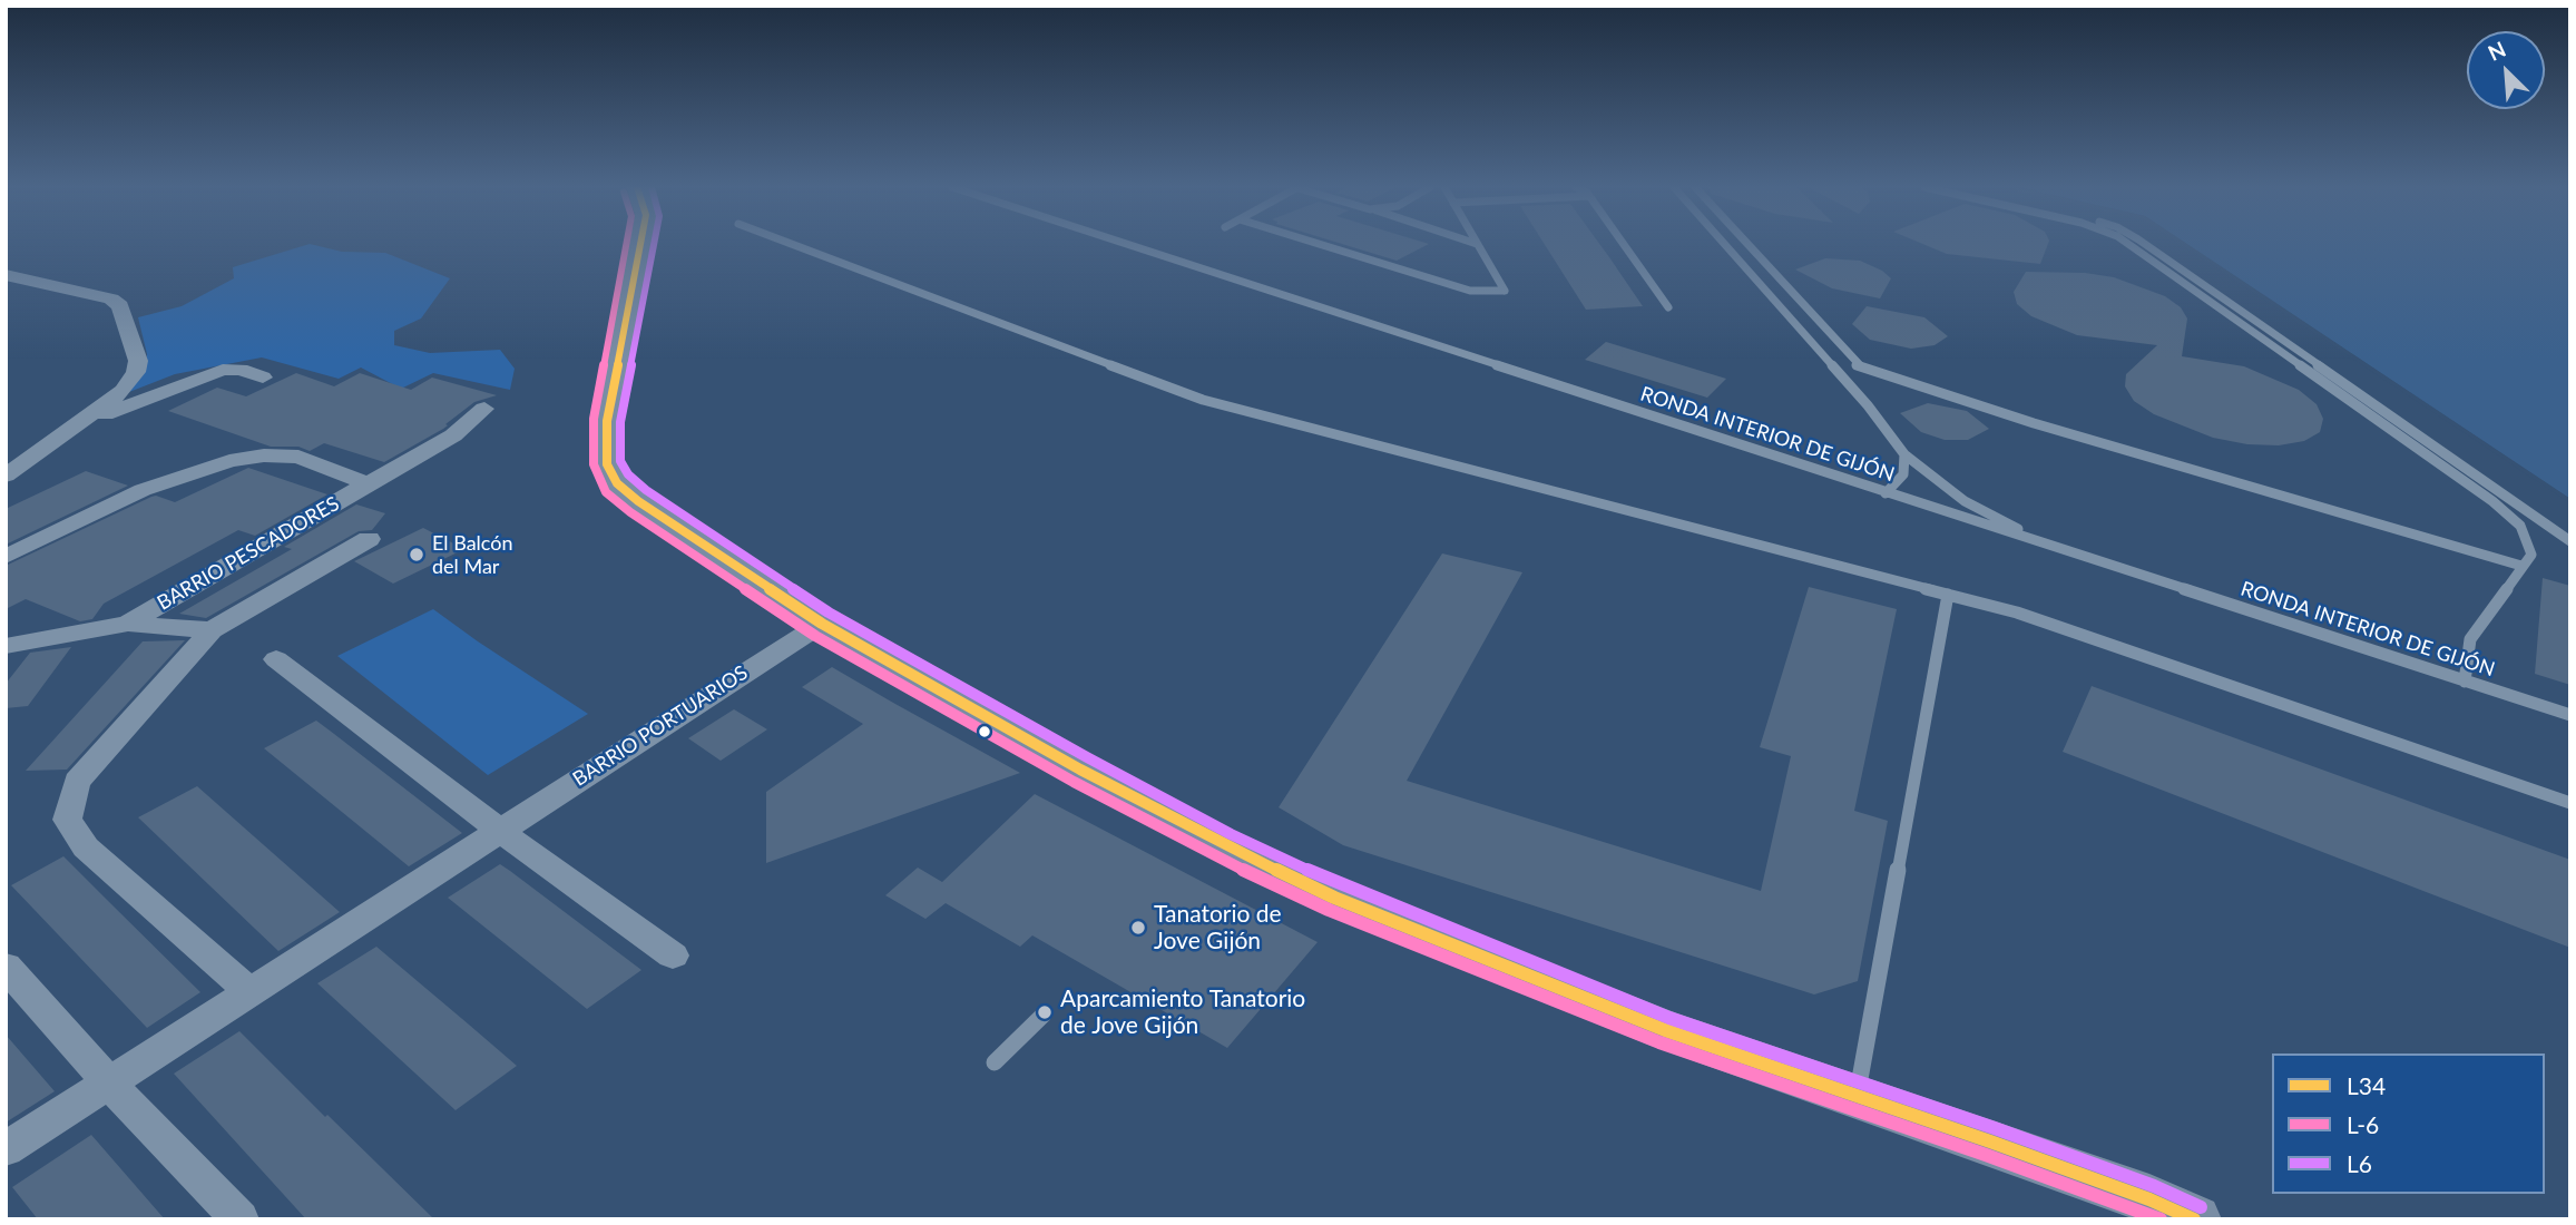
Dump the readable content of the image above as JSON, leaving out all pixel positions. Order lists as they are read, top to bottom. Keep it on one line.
{"streets":{"street":["BARRIO PESCADORES","BARRIO PORTUARIOS"],"lane":["RONDA INTERIOR DE GIJÓN"]},"places":["El Balcón del Mar","Tanatorio de Jove Gijón","Aparcamiento Tanatorio de Jove Gijón"],"lines":["transit line L34","transit line L-6","transit line L6"],"legend":["L34","L-6","L6"],"north":"top left"}
